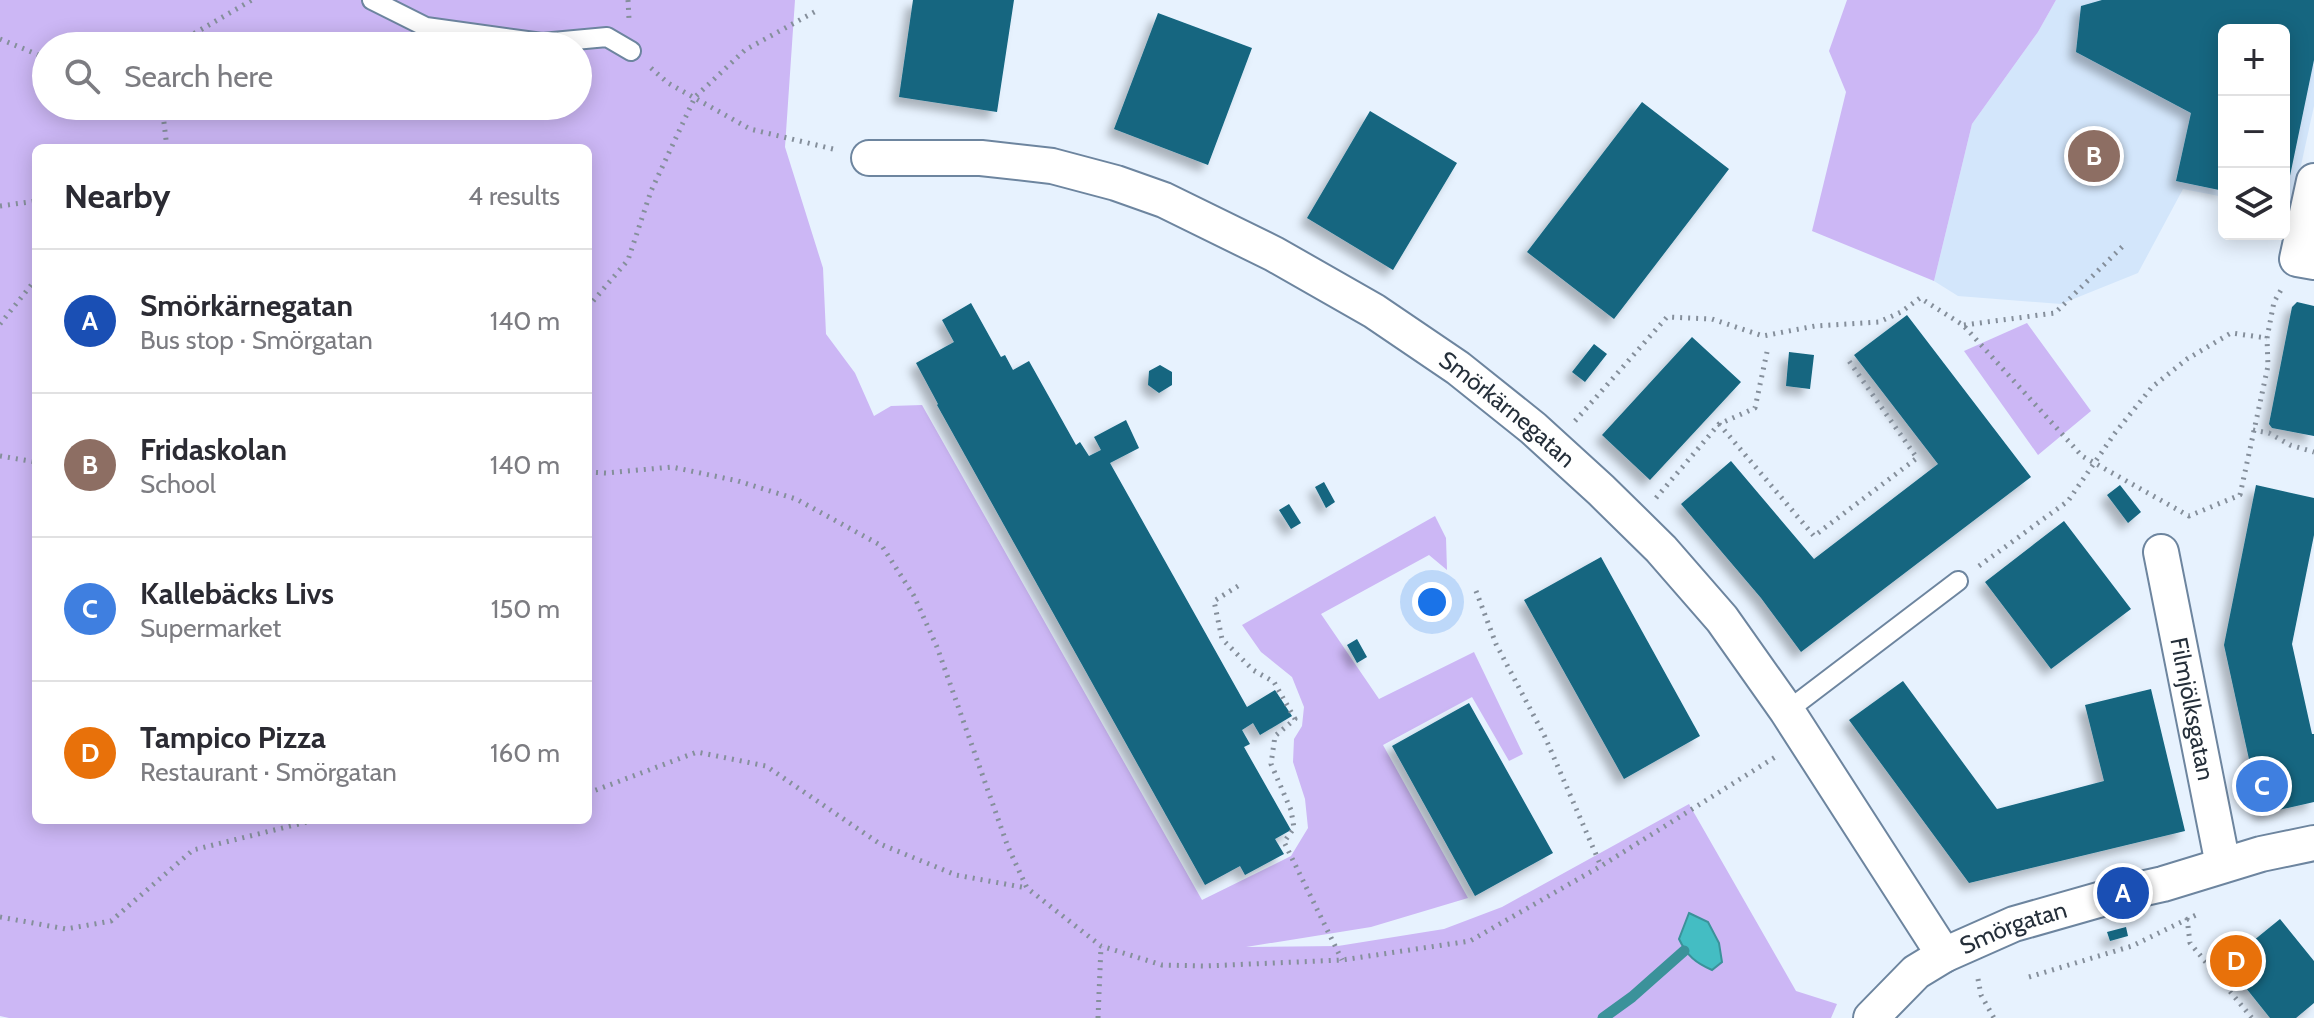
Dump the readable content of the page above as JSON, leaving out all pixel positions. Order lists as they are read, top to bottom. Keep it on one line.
{"streets":{"street":["Smörkärnegatan","Filmjölksgatan","Smörgatan"]},"crossings":[["Smörkärnegatan","Smörgatan"],["Filmjölksgatan","Smörgatan"]],"page":{"map_buttons":["+","−"],"search":"Search here","pins":["B","C","A","D"],"heading":["Nearby","4 results"],"list":[{"mark":"A","name":"Smörkärnegatan","note":"Bus stop · Smörgatan","value":"140 m"},{"mark":"B","name":"Fridaskolan","note":"School","value":"140 m"},{"mark":"C","name":"Kallebäcks Livs","note":"Supermarket","value":"150 m"},{"mark":"D","name":"Tampico Pizza","note":"Restaurant · Smörgatan","value":"160 m"}]}}
